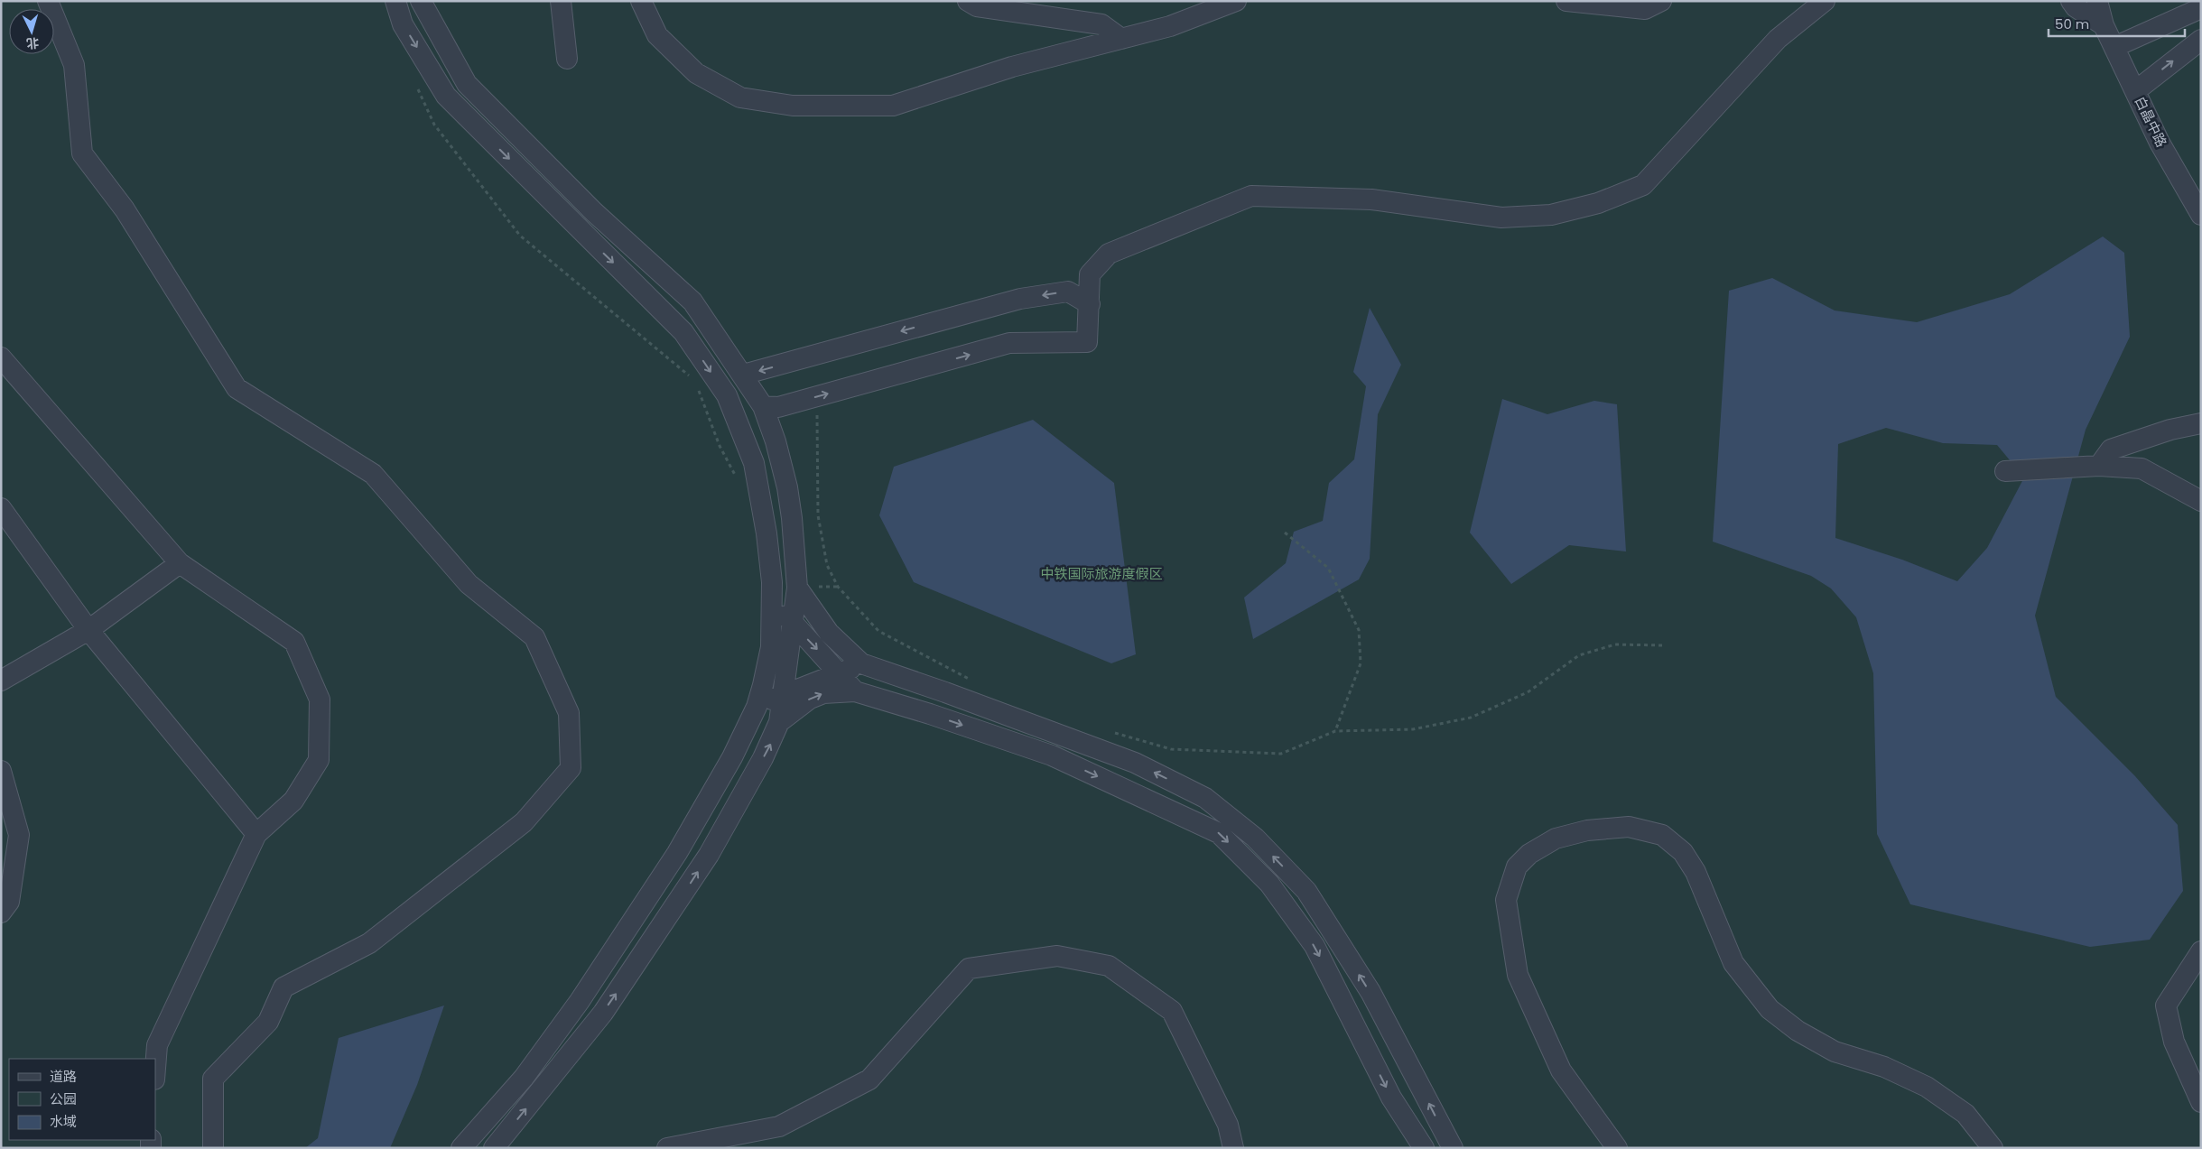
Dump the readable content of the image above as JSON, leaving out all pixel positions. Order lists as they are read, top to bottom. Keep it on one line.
{"streets":{"street":["白晶中路"]},"parks":["中铁国际旅游度假区"],"legend":["道路","公园","水域"],"scale_bar":"50 m","north":"bottom"}
